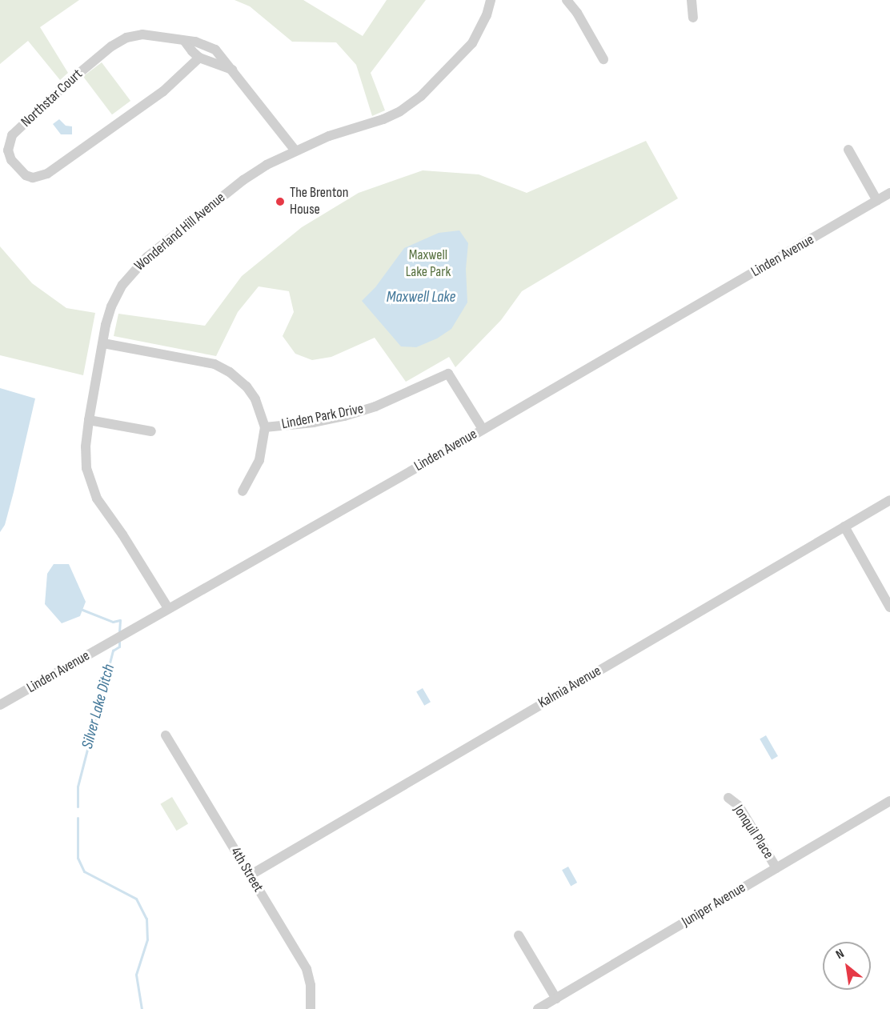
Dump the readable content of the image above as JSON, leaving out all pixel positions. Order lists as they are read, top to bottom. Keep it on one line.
{"streets":{"street":["Northstar Court","Wonderland Hill Avenue","Linden Avenue","Linden Park Drive","Kalmia Avenue","Jonquil Place","4th Street","Juniper Avenue"]},"crossings":[["Northstar Court","Wonderland Hill Avenue"],["Wonderland Hill Avenue","Linden Avenue"],["Wonderland Hill Avenue","Linden Park Drive"],["Linden Avenue","Linden Park Drive"],["Kalmia Avenue","4th Street"],["Jonquil Place","Juniper Avenue"]],"water":["Maxwell Lake","Silver Lake Ditch"],"parks":["Maxwell Lake Park"],"places":["The Brenton House"],"north":"top left"}
